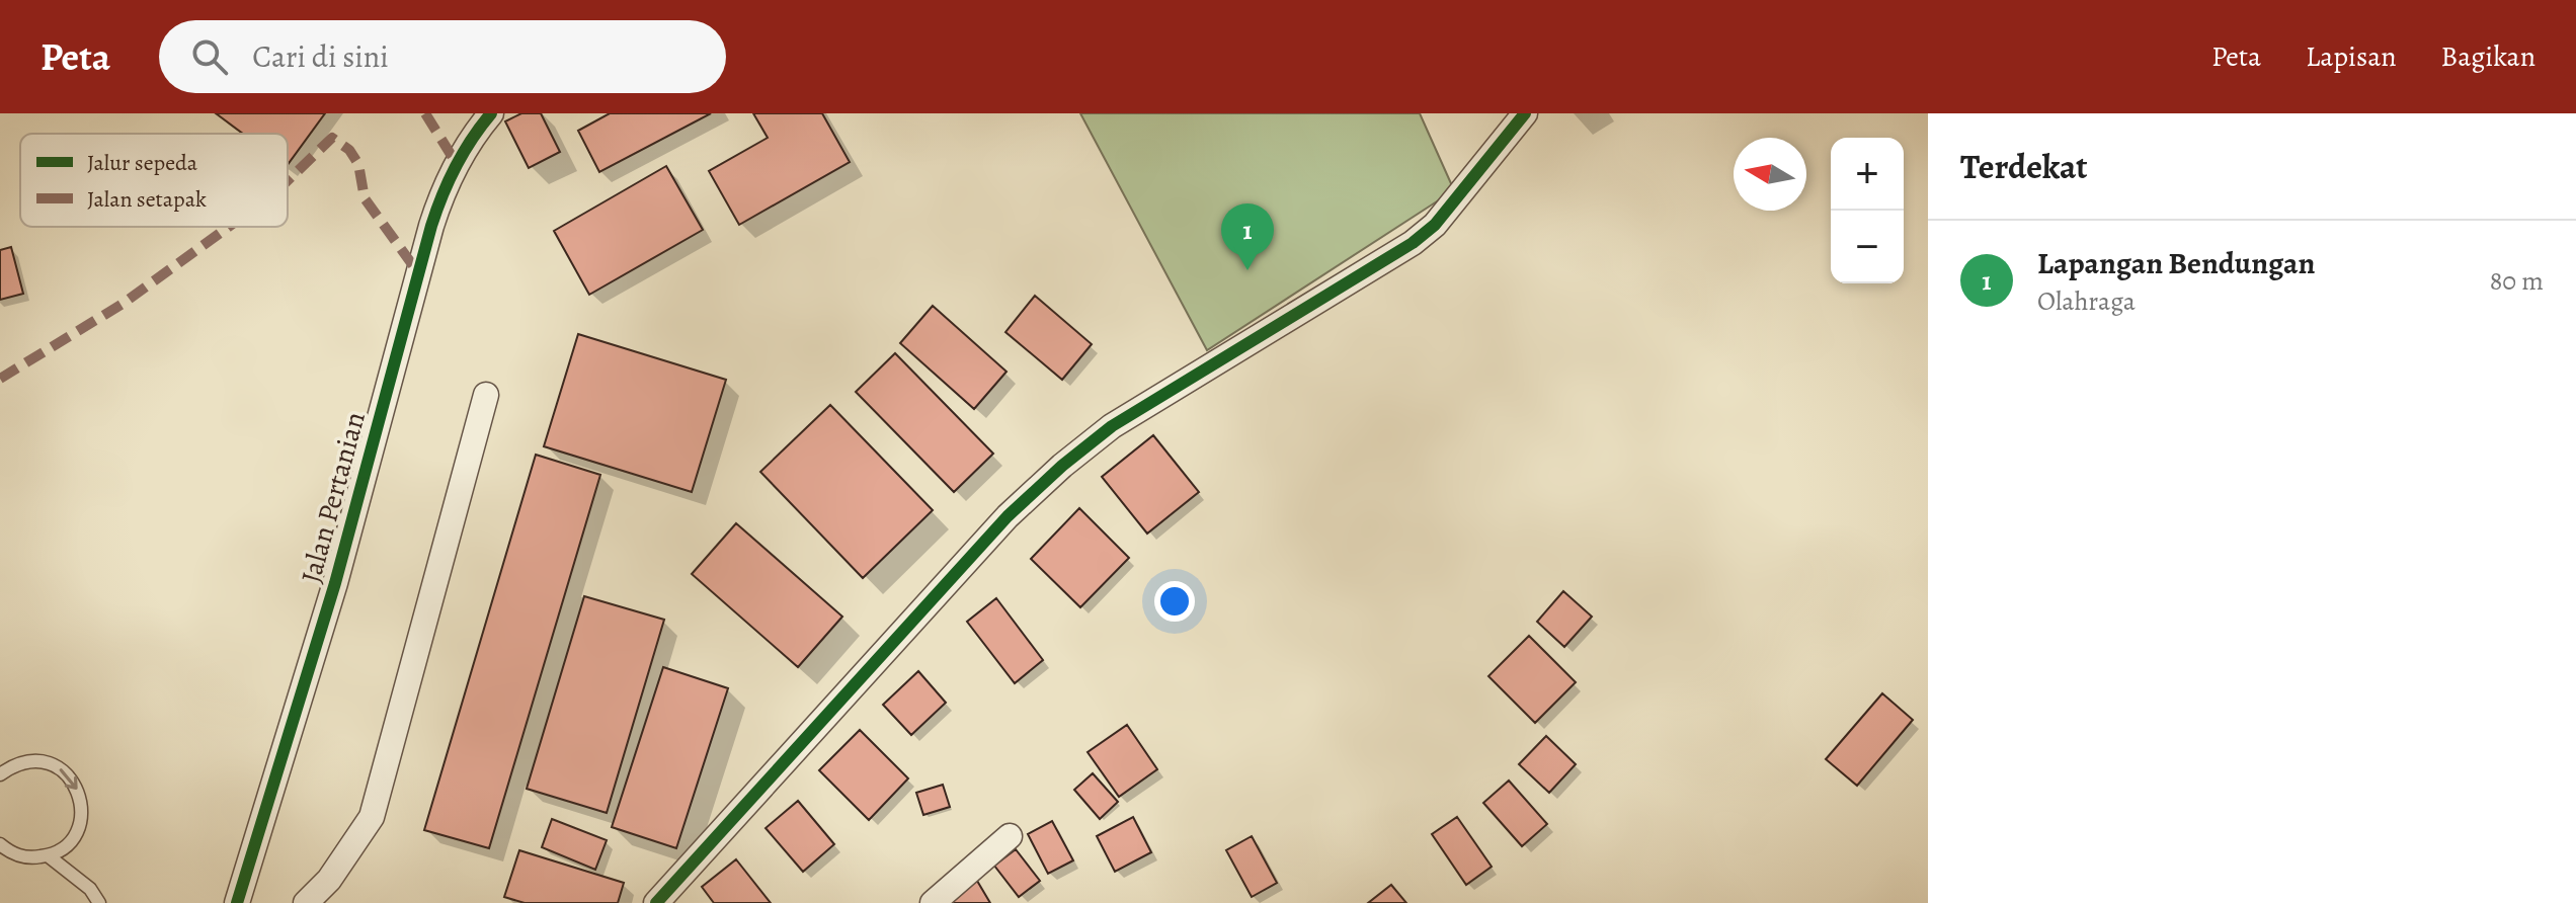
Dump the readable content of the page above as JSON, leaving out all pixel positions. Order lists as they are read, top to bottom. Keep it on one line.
{"streets":{"street":["Jalan Pertanian"]},"legend":["Jalur sepeda","Jalan setapak"],"north":"left","page":{"header":"Peta","search":"Cari di sini","nav":["Peta","Lapisan","Bagikan"],"heading":"Terdekat","map_buttons":["+","−"],"pins":"1","list":[{"mark":"1","name":"Lapangan Bendungan","note":"Olahraga","value":"80 m"}]}}
